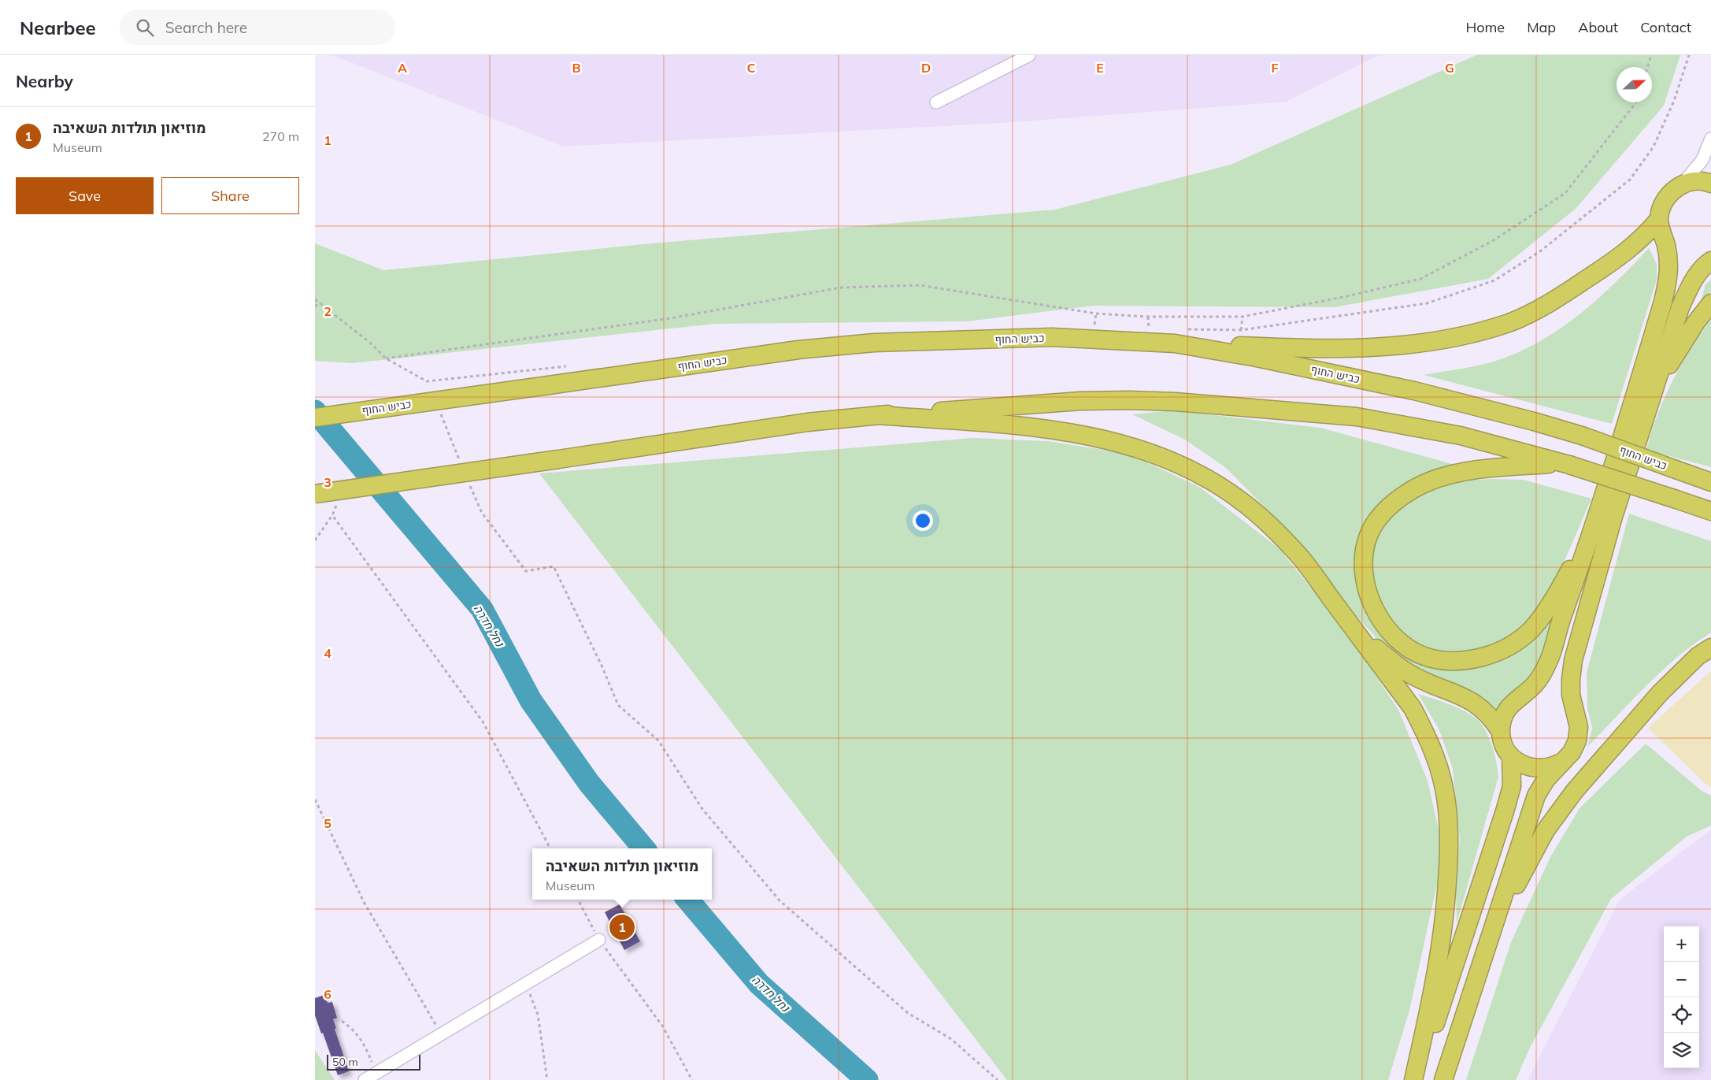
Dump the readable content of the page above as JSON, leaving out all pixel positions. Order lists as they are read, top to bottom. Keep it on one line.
{"streets":{"highway":["כביש החוף"]},"water":["נחל חדרה"],"scale_bar":"50 m","north":"right","page":{"header":"Nearbee","search":"Search here","nav":["Home","Map","About","Contact"],"heading":"Nearby","list":[{"mark":"1","name":"מוזיאון תולדות השאיבה","note":"Museum","value":"270 m"}],"buttons":["Save","Share"],"popup":["מוזיאון תולדות השאיבה","Museum"],"pins":"1","map_buttons":["+","−"],"scale":"50 m"},"grid":{"columns":["A","B","C","D","E","F","G"],"rows":["1","2","3","4","5","6"]}}
